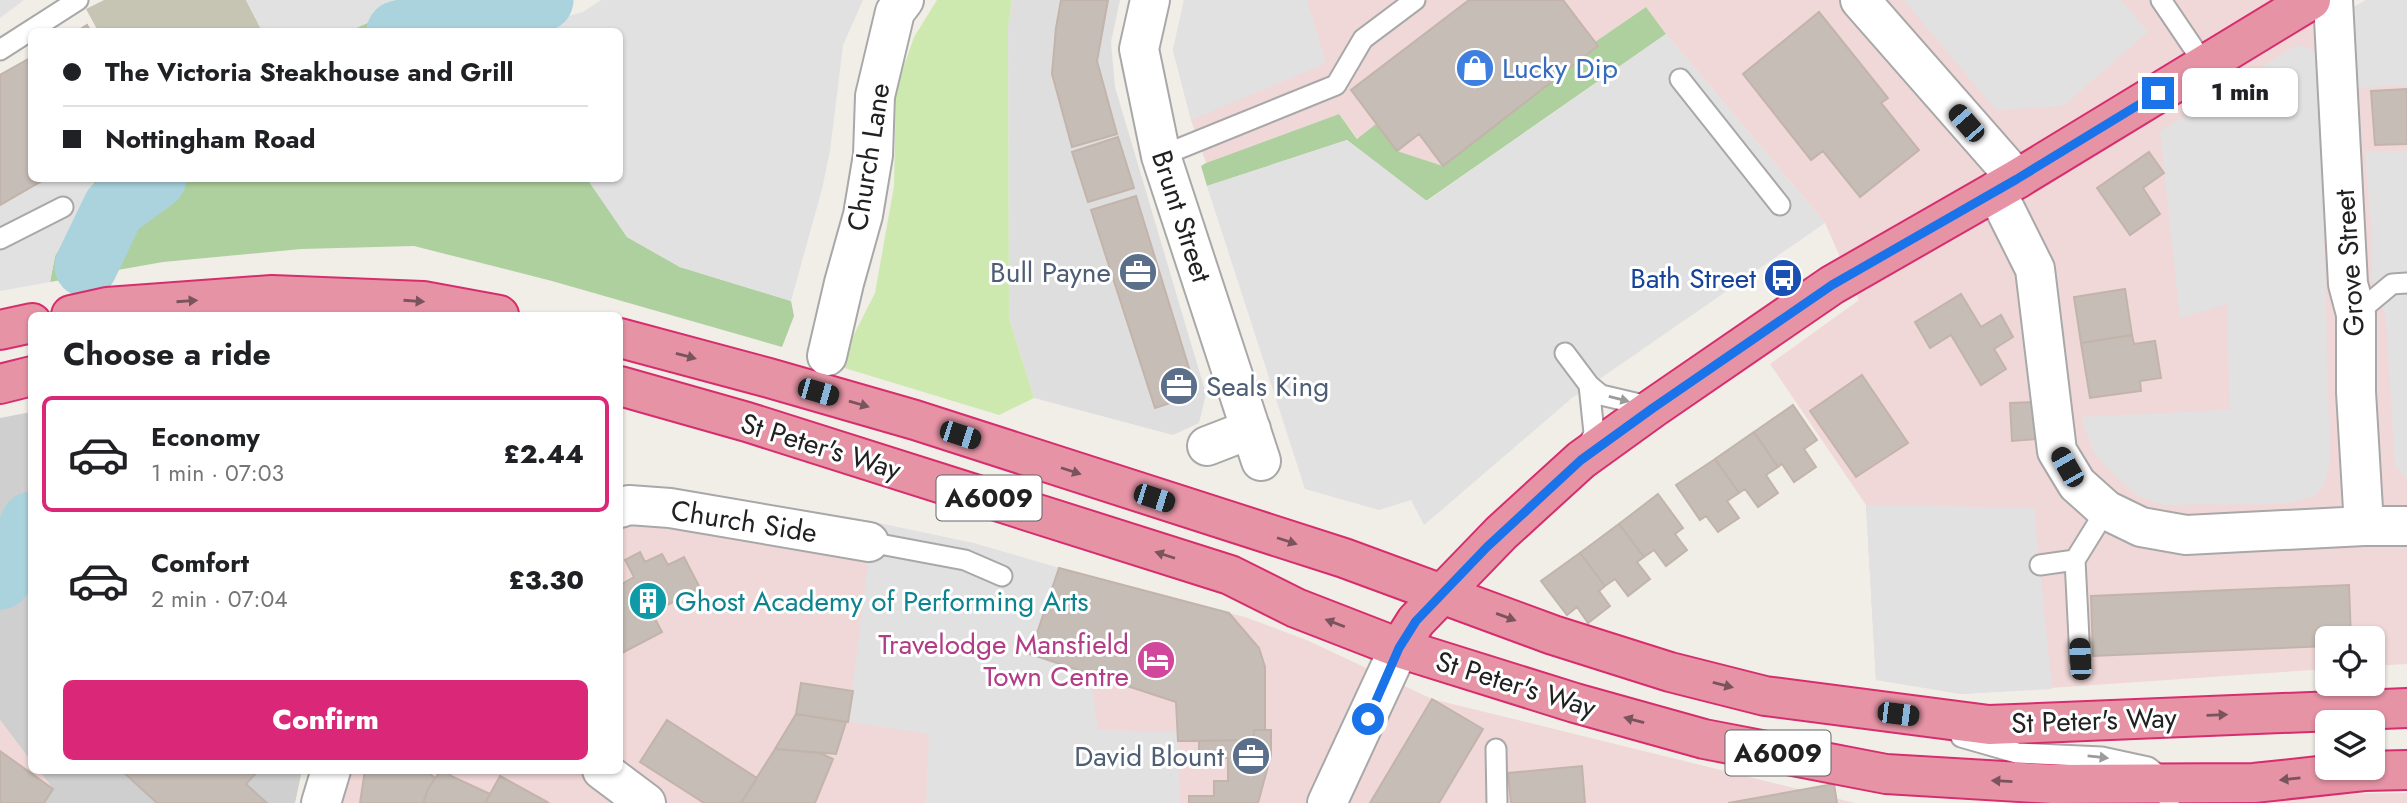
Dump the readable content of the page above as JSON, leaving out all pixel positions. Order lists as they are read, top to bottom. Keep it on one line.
{"streets":{"highway":["St Peter's Way","A6009"],"street":["Church Lane","Brunt Street","Grove Street","Church Side"]},"places":{"shop":["Lucky Dip"],"office":["Bull Payne","Seals King","David Blount"],"bus stop":["Bath Street"],"building":["Ghost Academy of Performing Arts"],"hotel":["Travelodge Mansfield Town Centre"]},"page":{"banner":["The Victoria Steakhouse and Grill","Nottingham Road"],"bubble":"1 min","heading":"Choose a ride","list":[{"name":"Economy","note":"1 min · 07:03","value":"£2.44"},{"name":"Comfort","note":"2 min · 07:04","value":"£3.30"}],"buttons":"Confirm"}}
